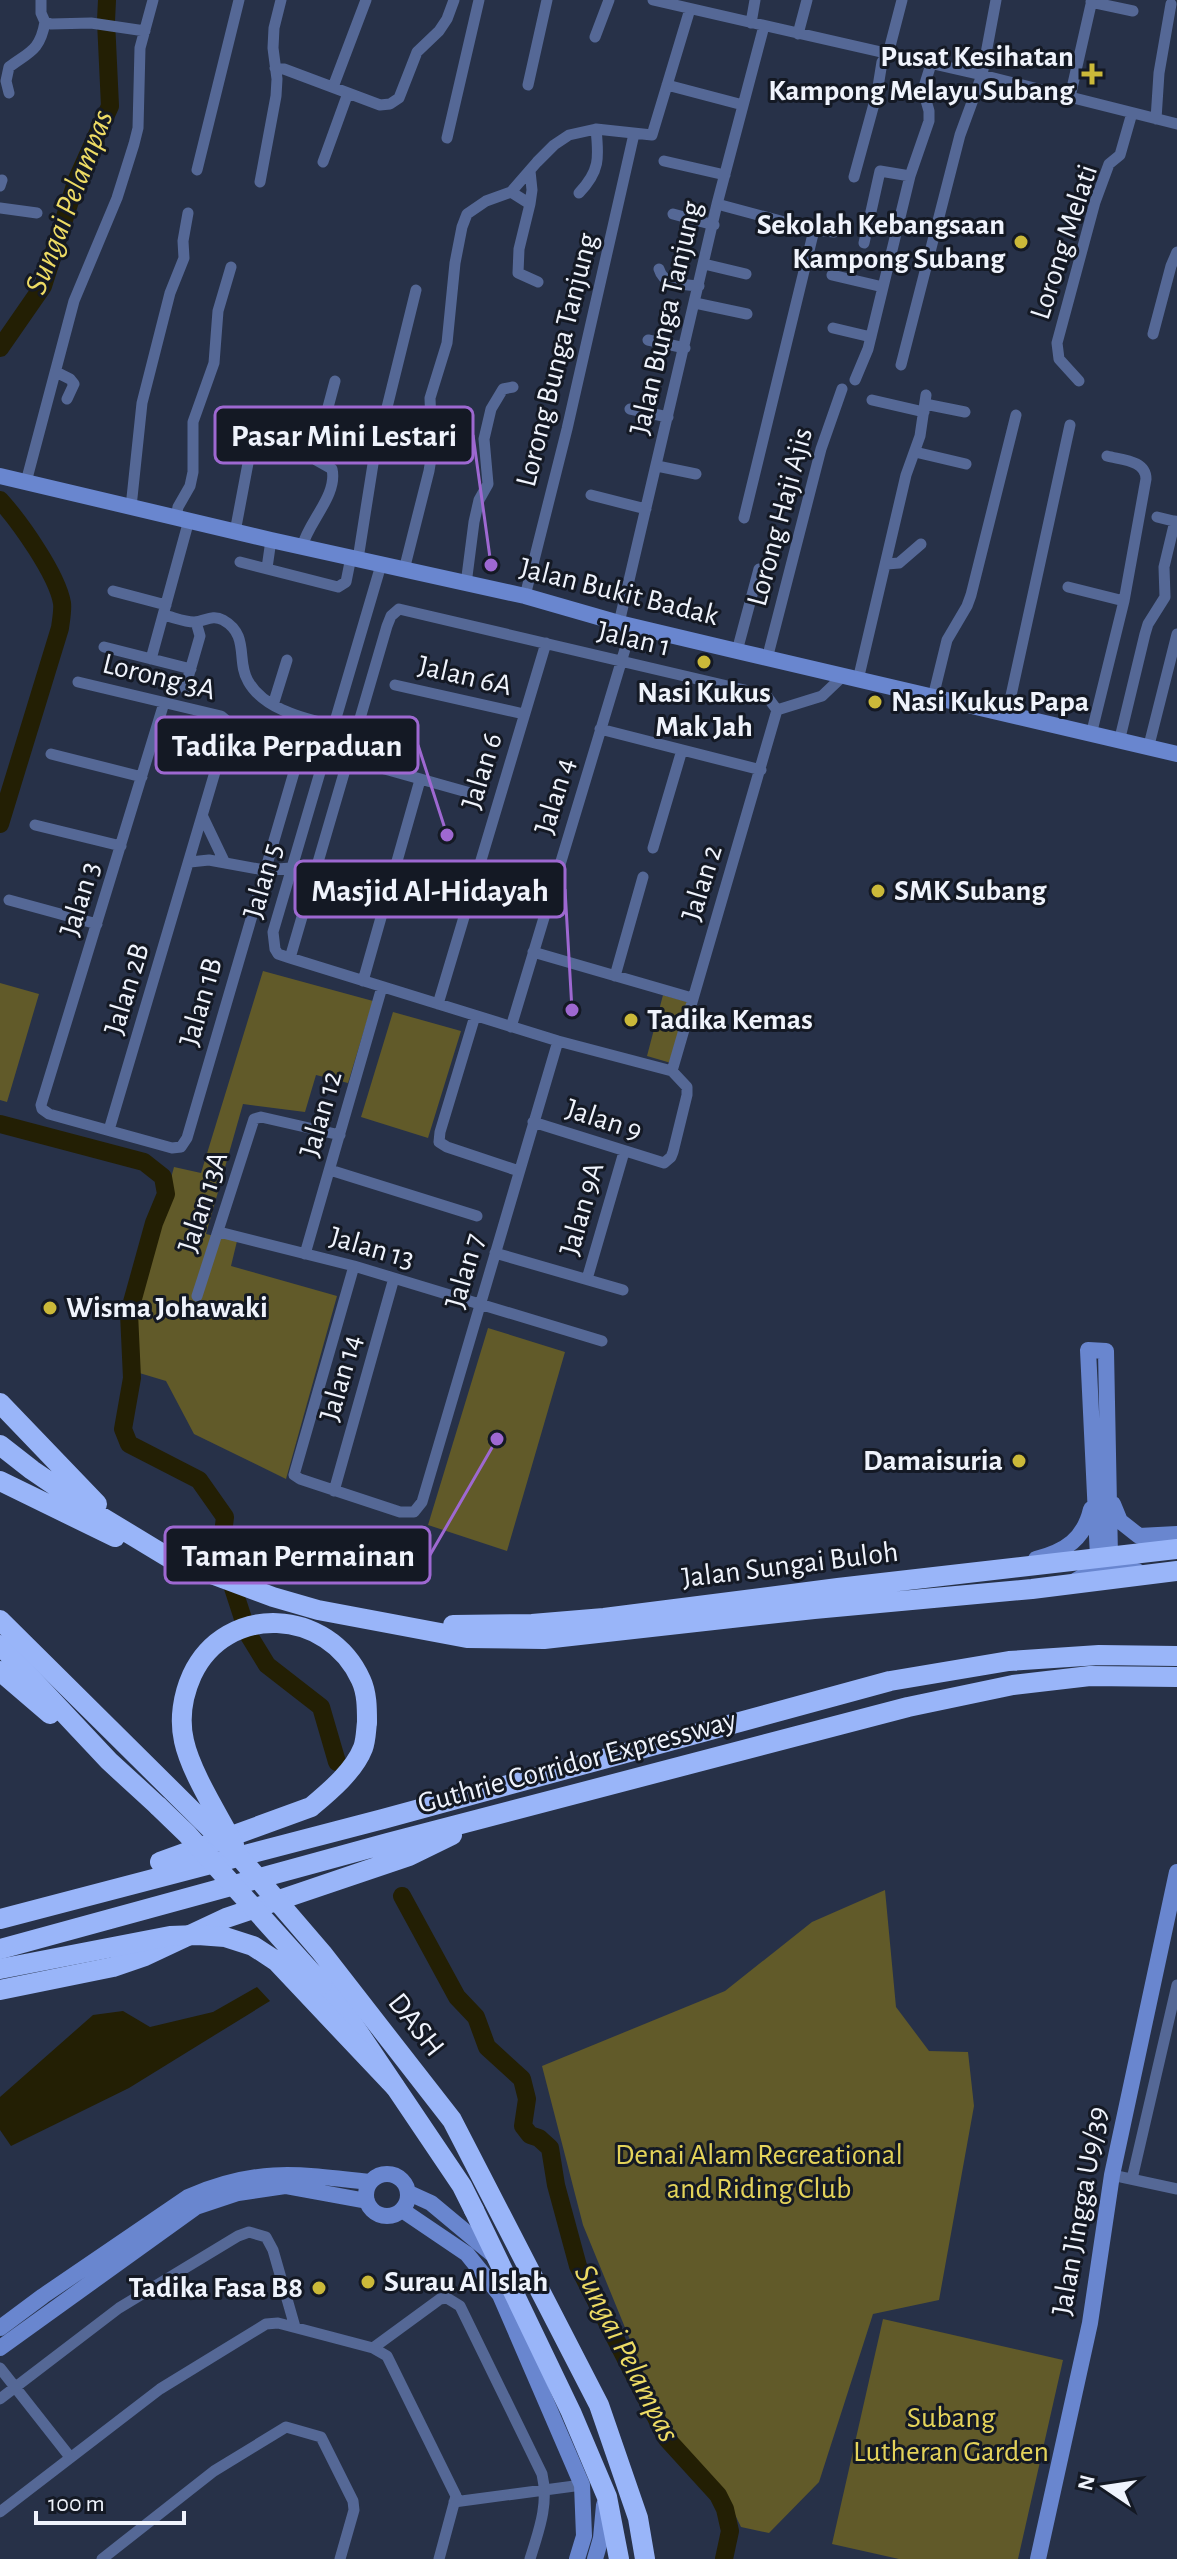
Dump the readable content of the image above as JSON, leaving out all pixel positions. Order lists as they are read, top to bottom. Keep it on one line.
{"streets":{"highway":["Jalan Sungai Buloh","Guthrie Corridor Expressway","DASH"],"street":["Lorong Melati","Jalan Bunga Tanjung","Lorong Bunga Tanjung","Lorong Haji Ajis","Jalan Bukit Badak","Jalan 1","Jalan 6A","Lorong 3A","Jalan 6","Jalan 4","Jalan 5","Jalan 2","Jalan 3","Jalan 2B","Jalan 1B","Jalan 12","Jalan 9","Jalan 13A","Jalan 9A","Jalan 13","Jalan 7","Jalan 14","Jalan Jingga U9/39"]},"crossings":[["Jalan Bunga Tanjung","Jalan Bukit Badak"],["Jalan Bunga Tanjung","Jalan 4"],["Lorong Bunga Tanjung","Jalan Bukit Badak"],["Lorong Haji Ajis","Jalan Bukit Badak"],["Jalan Bukit Badak","Jalan 4"],["Jalan Bukit Badak","Jalan 5"],["Jalan 1","Jalan 6"],["Jalan 1","Jalan 4"],["Jalan 1","Jalan 2"],["Jalan 6A","Jalan 6"],["Lorong 3A","Jalan 3"],["Lorong 3A","Jalan 2B"],["Jalan 6","Jalan 5"],["Jalan 4","Jalan 5"],["Jalan 5","Jalan 2"],["Jalan 5","Jalan 12"],["Jalan 5","Jalan 9"],["Jalan 5","Jalan 7"],["Jalan 2","Jalan 9"],["Jalan 3","Jalan 2B"],["Jalan 3","Jalan 1B"],["Jalan 2B","Jalan 1B"],["Jalan 12","Jalan 13A"],["Jalan 12","Jalan 13"],["Jalan 9","Jalan 9A"],["Jalan 9","Jalan 7"],["Jalan 13A","Jalan 13"],["Jalan 13","Jalan 7"],["Jalan 13","Jalan 14"],["Jalan 7","Jalan 14"]],"water":["Sungai Pelampas"],"parks":["Denai Alam Recreational and Riding Club","Subang Lutheran Garden"],"places":{"health":["Pusat Kesihatan Kampong Melayu Subang"],"other":["Sekolah Kebangsaan Kampong Subang","Pasar Mini Lestari","Nasi Kukus Mak Jah","Nasi Kukus Papa","Tadika Perpaduan","SMK Subang","Masjid Al-Hidayah","Tadika Kemas","Wisma Johawaki","Taman Permainan","Damaisuria","Surau Al Islah","Tadika Fasa B8"]},"scale_bar":"100 m","north":"left"}
